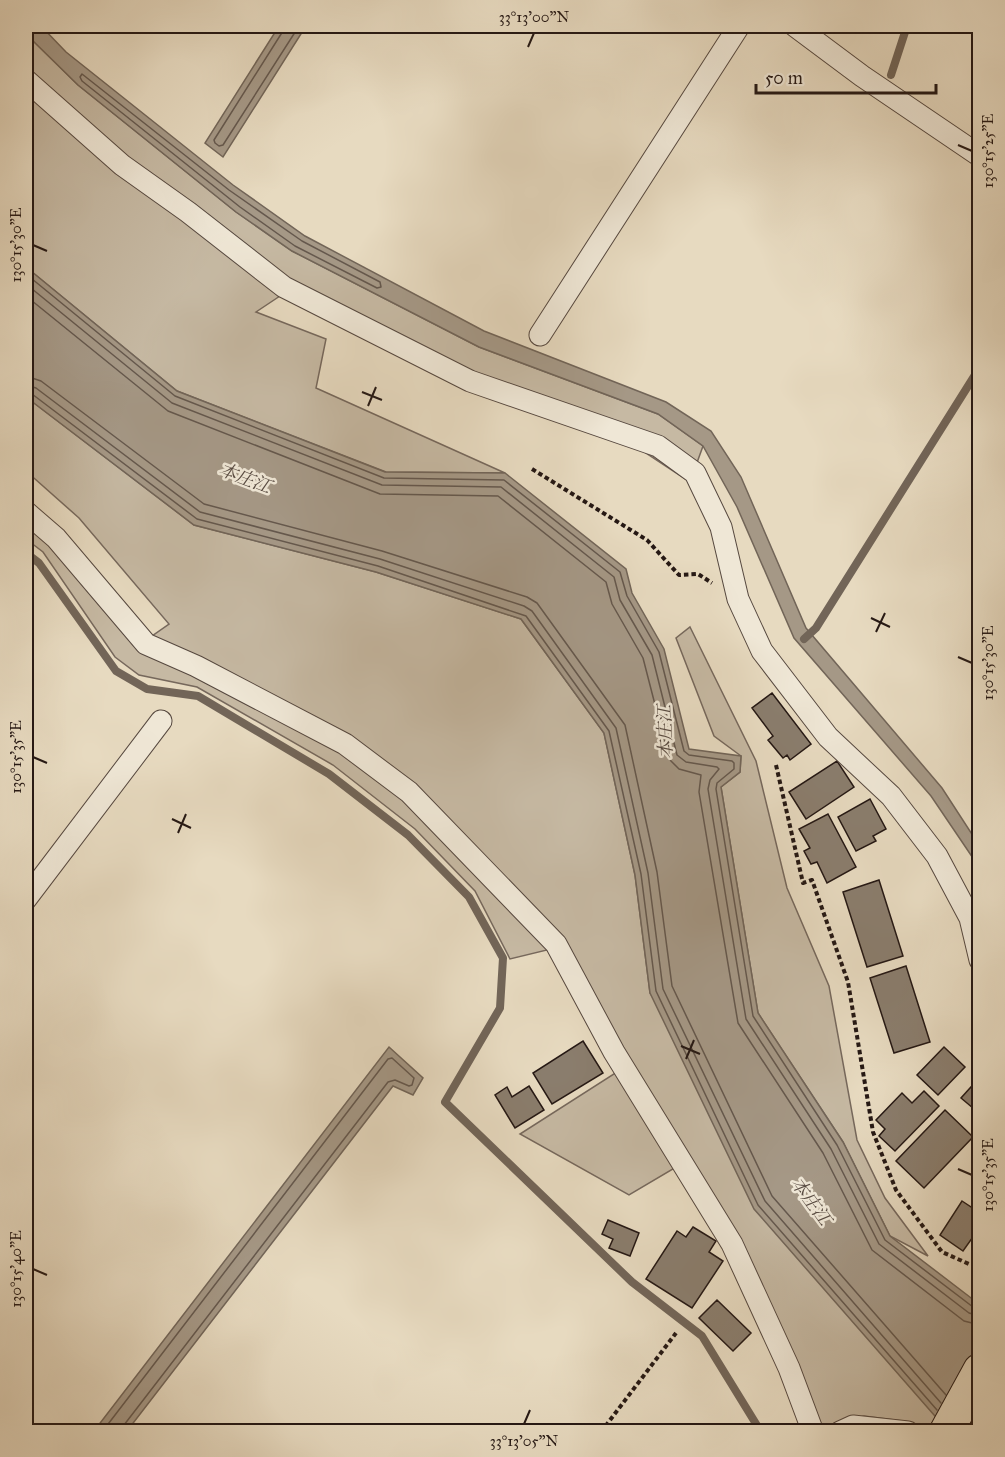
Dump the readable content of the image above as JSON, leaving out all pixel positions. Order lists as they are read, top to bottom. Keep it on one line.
{"water":["本庄江"],"scale_bar":"50 m","coordinates":["33°13'00\"N","130°15'25\"E","130°15'30\"E","130°15'35\"E","130°15'40\"E","33°13'05\"N"]}
